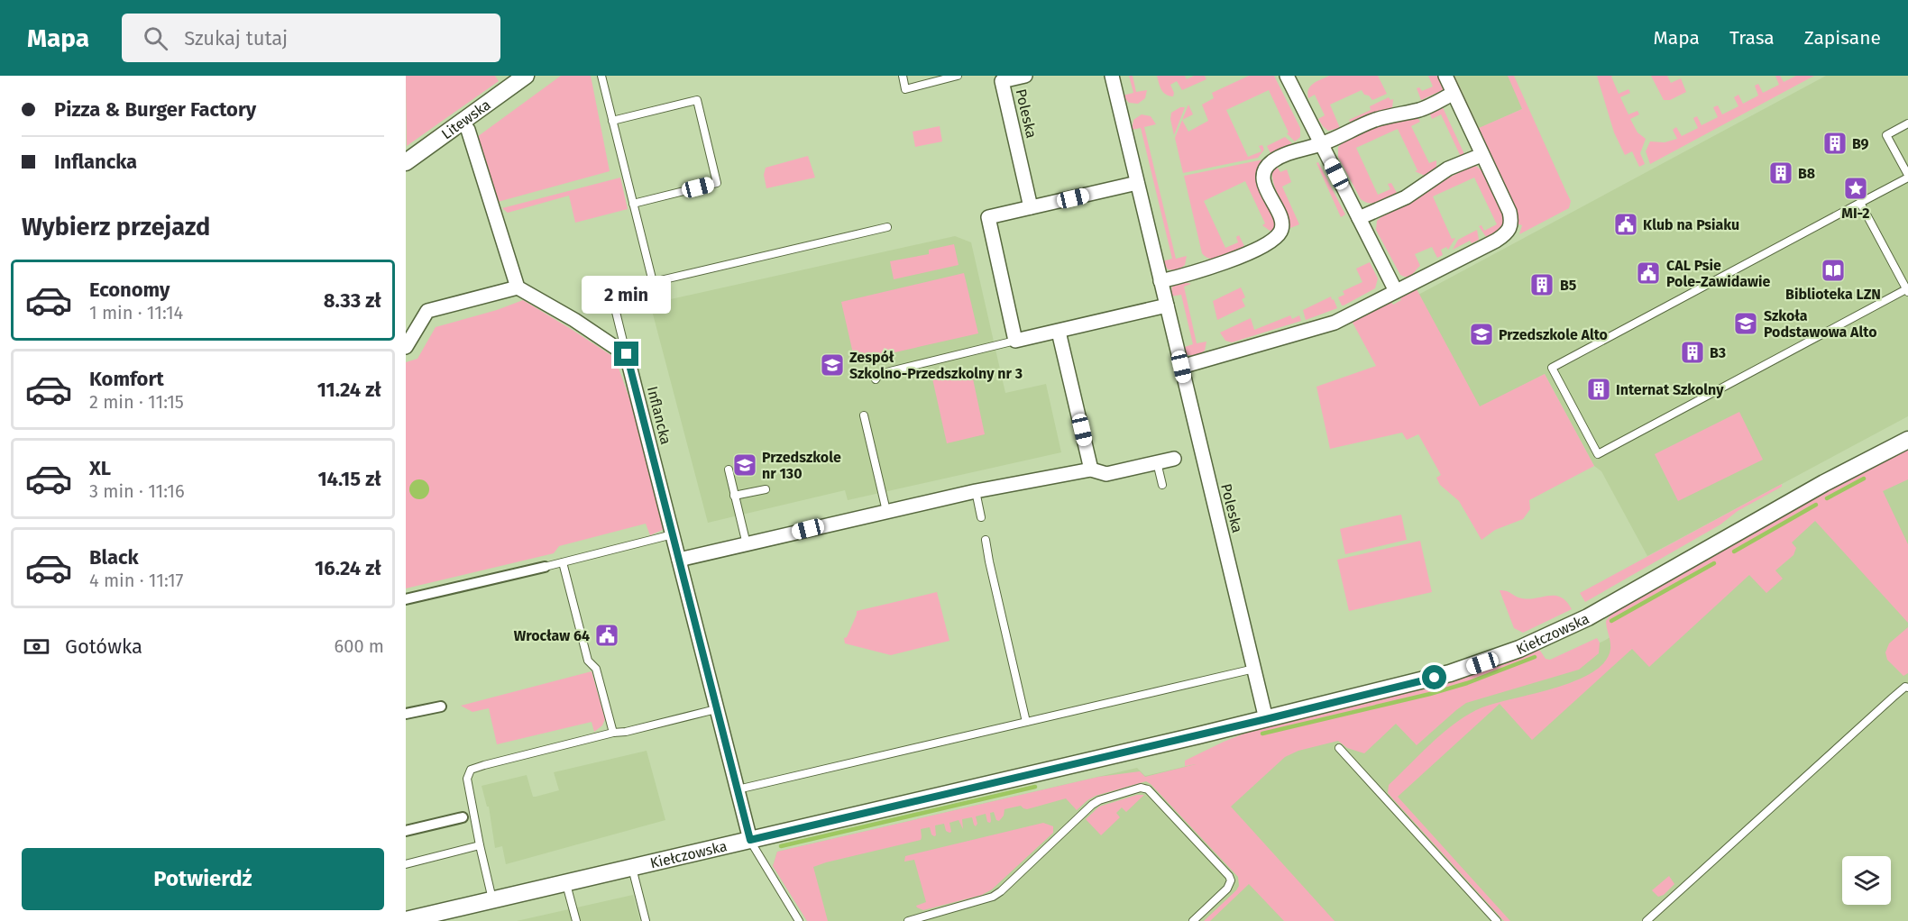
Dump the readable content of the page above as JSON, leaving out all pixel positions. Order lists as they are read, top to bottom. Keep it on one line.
{"streets":{"street":["Poleska","Litewska","Inflancka","Kiełczowska"]},"crossings":[["Poleska","Kiełczowska"],["Inflancka","Kiełczowska"]],"places":{"building":["B9","B8","B5","B3","Internat Szkolny"],"place":["MI-2"],"public building":["Klub na Psiaku","CAL Psie Pole-Zawidawie","Wrocław 64"],"library":["Biblioteka LZN"],"school or university":["Szkoła Podstawowa Alto","Przedszkole Alto","Zespół Szkolno-Przedszkolny nr 3","Przedszkole nr 130"]},"page":{"header":"Mapa","search":"Szukaj tutaj","nav":["Mapa","Trasa","Zapisane"],"banner":["Pizza & Burger Factory","Inflancka"],"heading":"Wybierz przejazd","list":[{"name":"Economy","note":"1 min · 11:14","value":"8.33 zł"},{"name":"Komfort","note":"2 min · 11:15","value":"11.24 zł"},{"name":"XL","note":"3 min · 11:16","value":"14.15 zł"},{"name":"Black","note":"4 min · 11:17","value":"16.24 zł"}],"bubble":"2 min","pay":["Gotówka","600 m"],"buttons":"Potwierdź"}}
